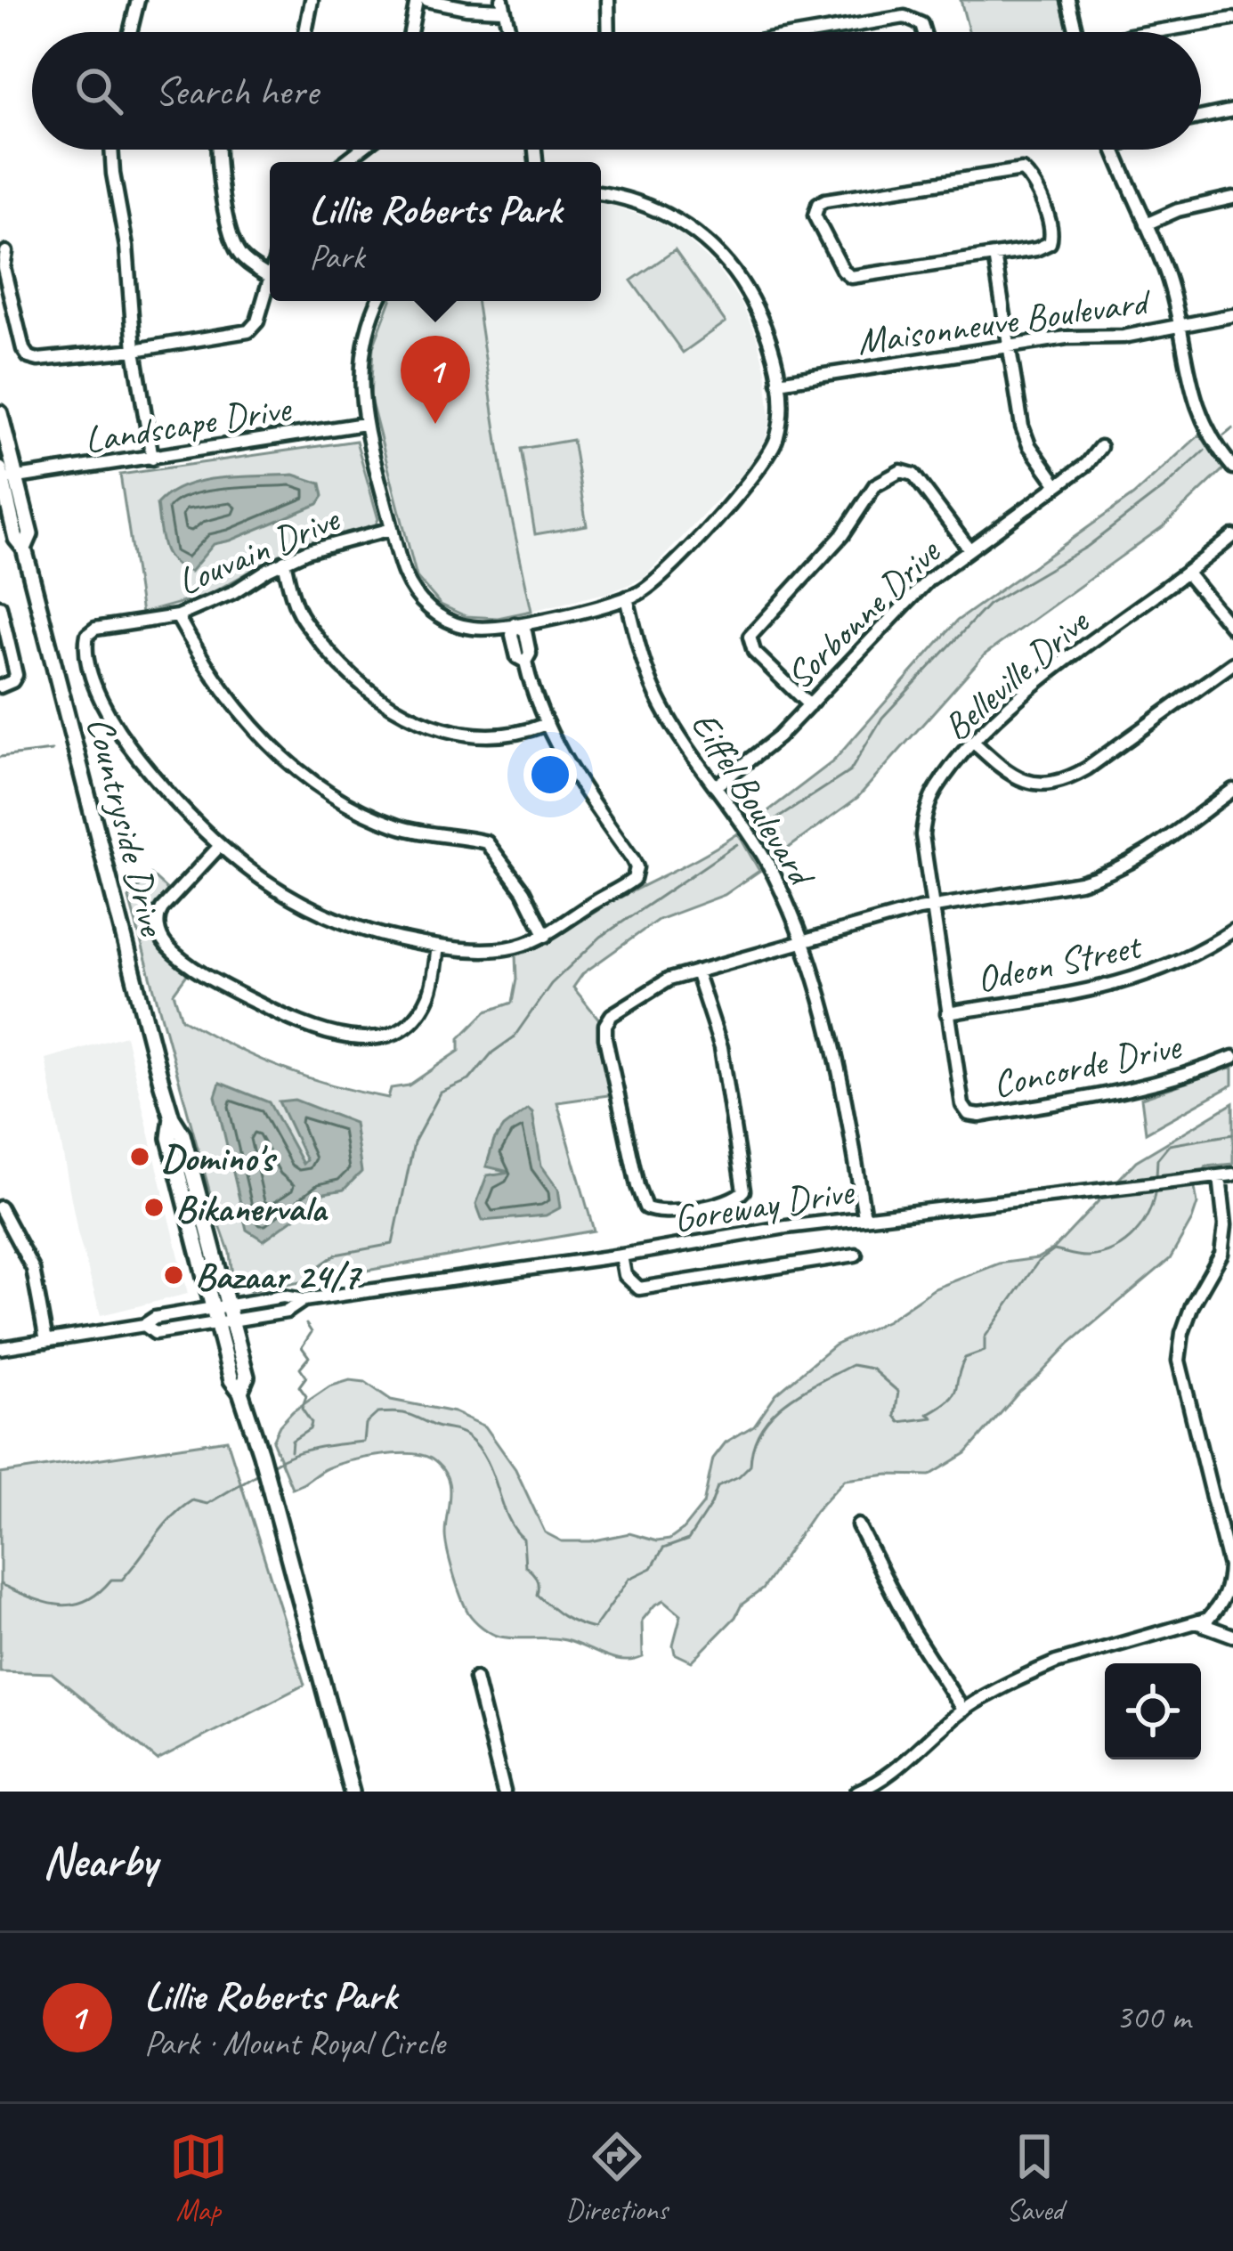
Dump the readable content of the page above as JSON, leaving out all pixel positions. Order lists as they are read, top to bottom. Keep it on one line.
{"streets":{"main road":["Countryside Drive"],"street":["Maisonneuve Boulevard","Landscape Drive","Louvain Drive","Sorbonne Drive","Belleville Drive","Eiffel Boulevard","Odeon Street","Concorde Drive","Goreway Drive"]},"crossings":[["Landscape Drive","Countryside Drive"],["Sorbonne Drive","Eiffel Boulevard"],["Belleville Drive","Concorde Drive"],["Eiffel Boulevard","Goreway Drive"],["Countryside Drive","Goreway Drive"],["Odeon Street","Concorde Drive"]],"places":["Domino's","Bikanervala","Bazaar 24/7"],"page":{"search":"Search here","popup":["Lillie Roberts Park","Park"],"pins":"1","heading":"Nearby","list":[{"mark":"1","name":"Lillie Roberts Park","note":"Park · Mount Royal Circle","value":"300 m"}],"nav":["Map","Directions","Saved"]}}
